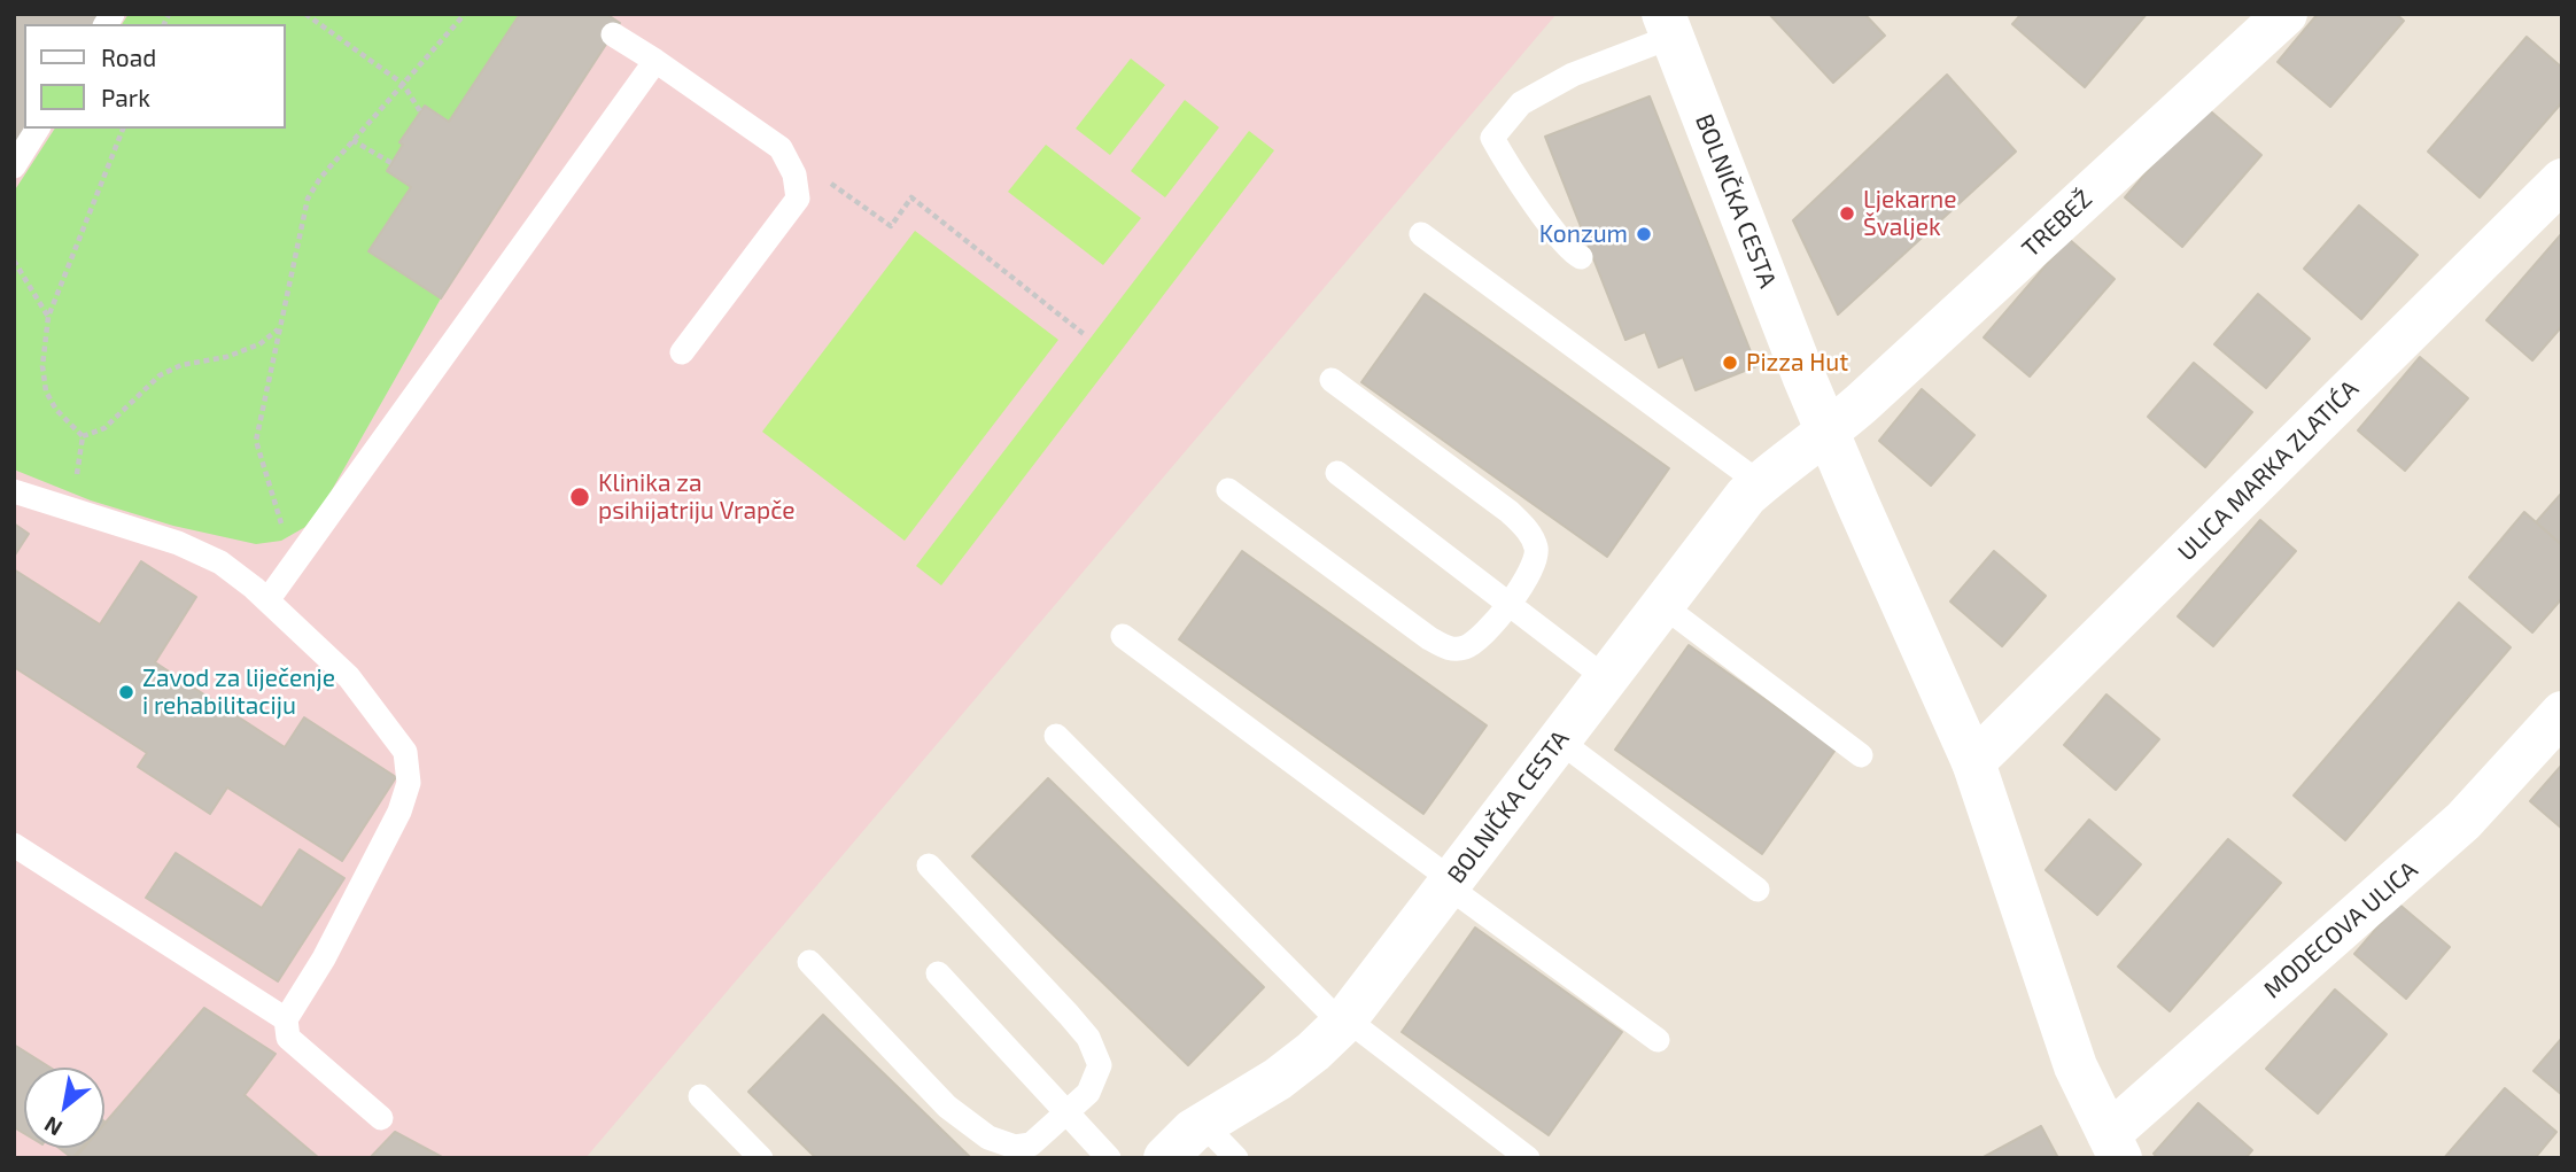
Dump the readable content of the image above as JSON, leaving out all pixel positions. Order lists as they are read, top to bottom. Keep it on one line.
{"streets":{"street":["BOLNIČKA CESTA","TREBEŽ","ULICA MARKA ZLATIĆA","MODECOVA ULICA"]},"crossings":[["BOLNIČKA CESTA","TREBEŽ"],["BOLNIČKA CESTA","ULICA MARKA ZLATIĆA"],["BOLNIČKA CESTA","MODECOVA ULICA"]],"places":["Ljekarne Švaljek","Konzum","Pizza Hut","Klinika za psihijatriju Vrapče","Zavod za liječenje i rehabilitaciju"],"legend":["Road","Park"],"north":"bottom left"}
